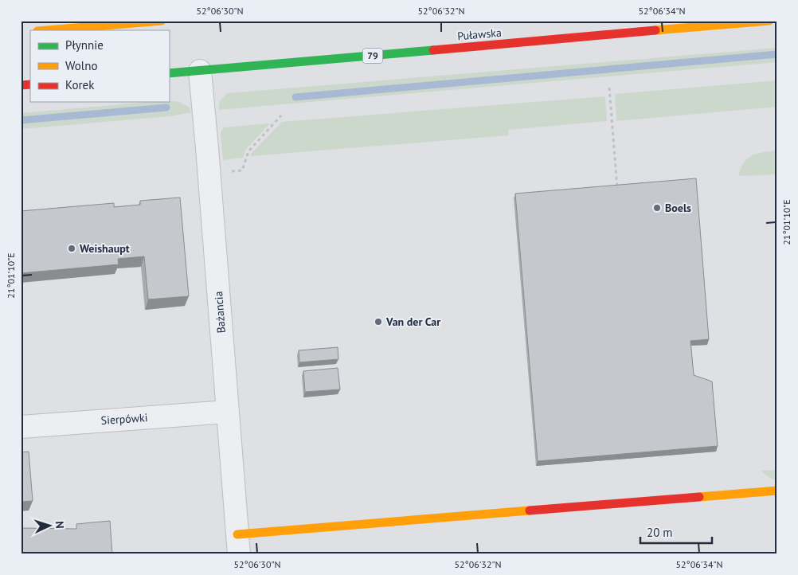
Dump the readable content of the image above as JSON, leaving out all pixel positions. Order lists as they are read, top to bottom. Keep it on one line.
{"streets":{"main road":["Puławska","79"],"street":["Bażancia","Sierpówki"]},"crossings":[["Puławska","Bażancia"],["Bażancia","Sierpówki"]],"places":["Boels","Weishaupt","Van der Car"],"legend":["Płynnie","Wolno","Korek"],"scale_bar":"20 m","north":"right","coordinates":["52°06'30\"N","52°06'32\"N","52°06'34\"N","21°01'10\"E"]}
